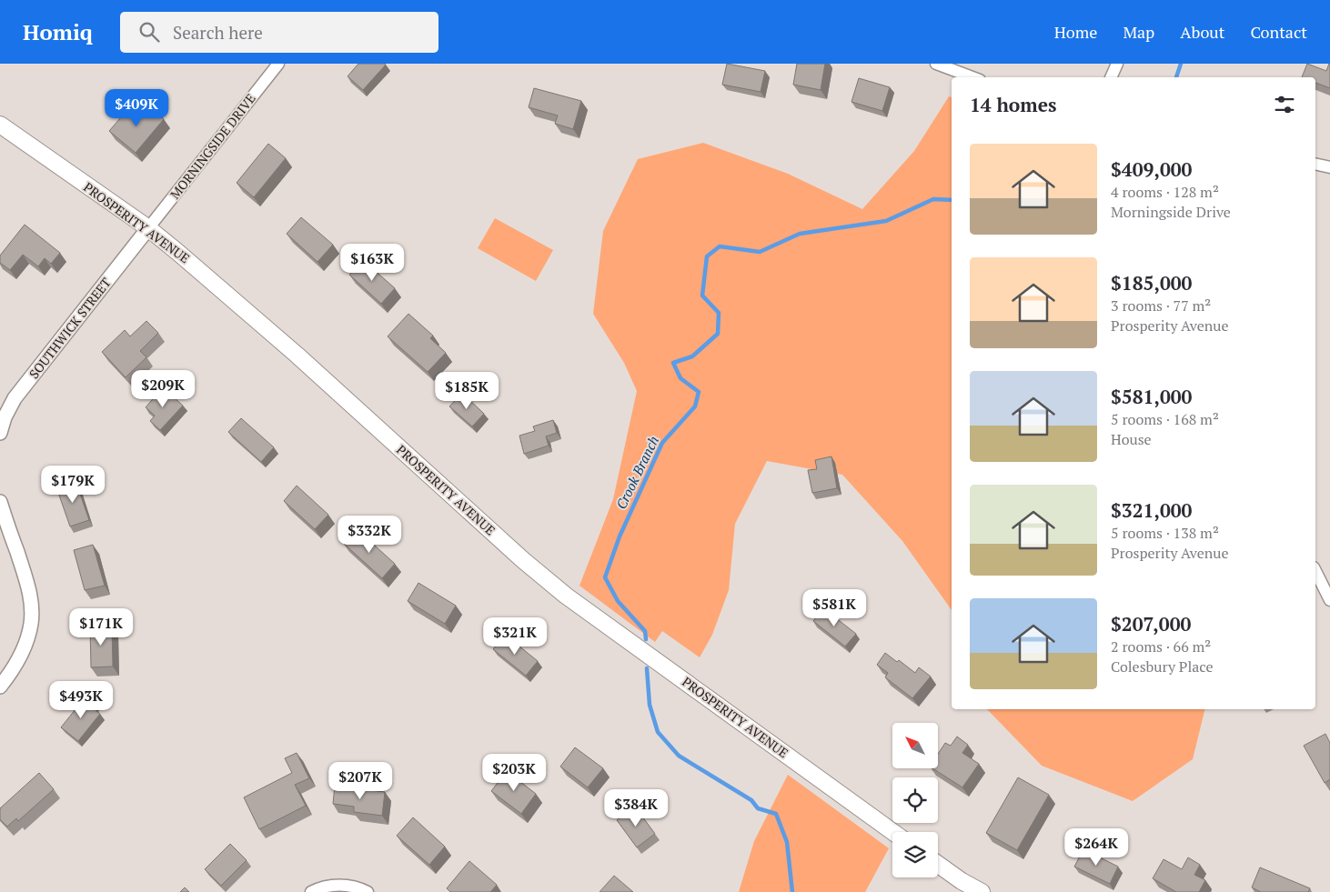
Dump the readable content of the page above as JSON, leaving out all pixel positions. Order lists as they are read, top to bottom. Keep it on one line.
{"streets":{"main road":["PROSPERITY AVENUE"],"street":["MORNINGSIDE DRIVE","SOUTHWICK STREET"]},"crossings":[["MORNINGSIDE DRIVE","PROSPERITY AVENUE"],["MORNINGSIDE DRIVE","SOUTHWICK STREET"],["PROSPERITY AVENUE","SOUTHWICK STREET"]],"water":["Crook Branch"],"north":"top left","page":{"header":"Homiq","search":"Search here","nav":["Home","Map","About","Contact"],"heading":"14 homes","price":["$409K","$163K","$209K","$185K","$179K","$332K","$581K","$171K","$321K","$493K","$203K","$207K","$384K","$264K"],"list":[{"name":"$409,000","note":"4 rooms · 128 m² · Morningside Drive"},{"name":"$185,000","note":"3 rooms · 77 m² · Prosperity Avenue"},{"name":"$581,000","note":"5 rooms · 168 m² · House"},{"name":"$321,000","note":"5 rooms · 138 m² · Prosperity Avenue"},{"name":"$207,000","note":"2 rooms · 66 m² · Colesbury Place"}]}}
